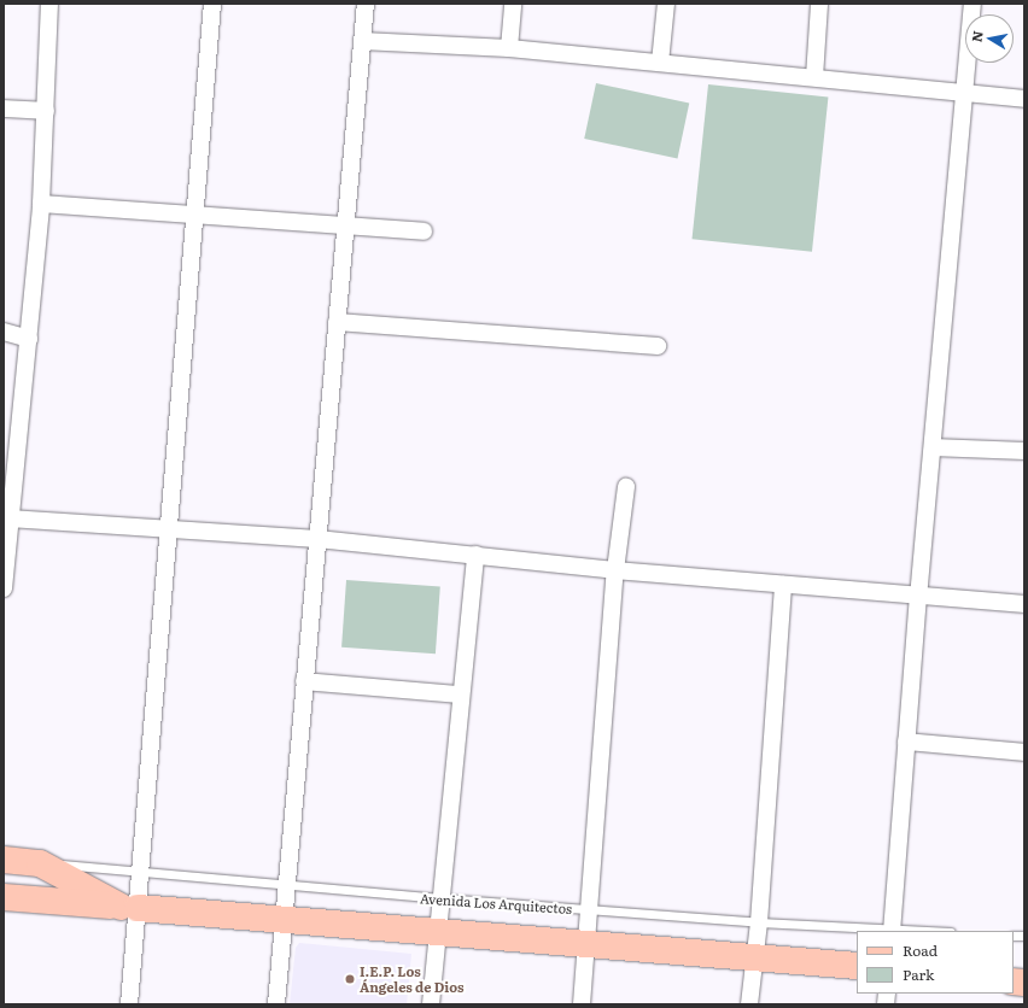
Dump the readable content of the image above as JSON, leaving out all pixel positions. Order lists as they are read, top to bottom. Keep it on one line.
{"streets":{"main road":["Avenida Los Arquitectos"]},"places":["I.E.P. Los Ángeles de Dios"],"legend":["Road","Park"],"north":"left"}
